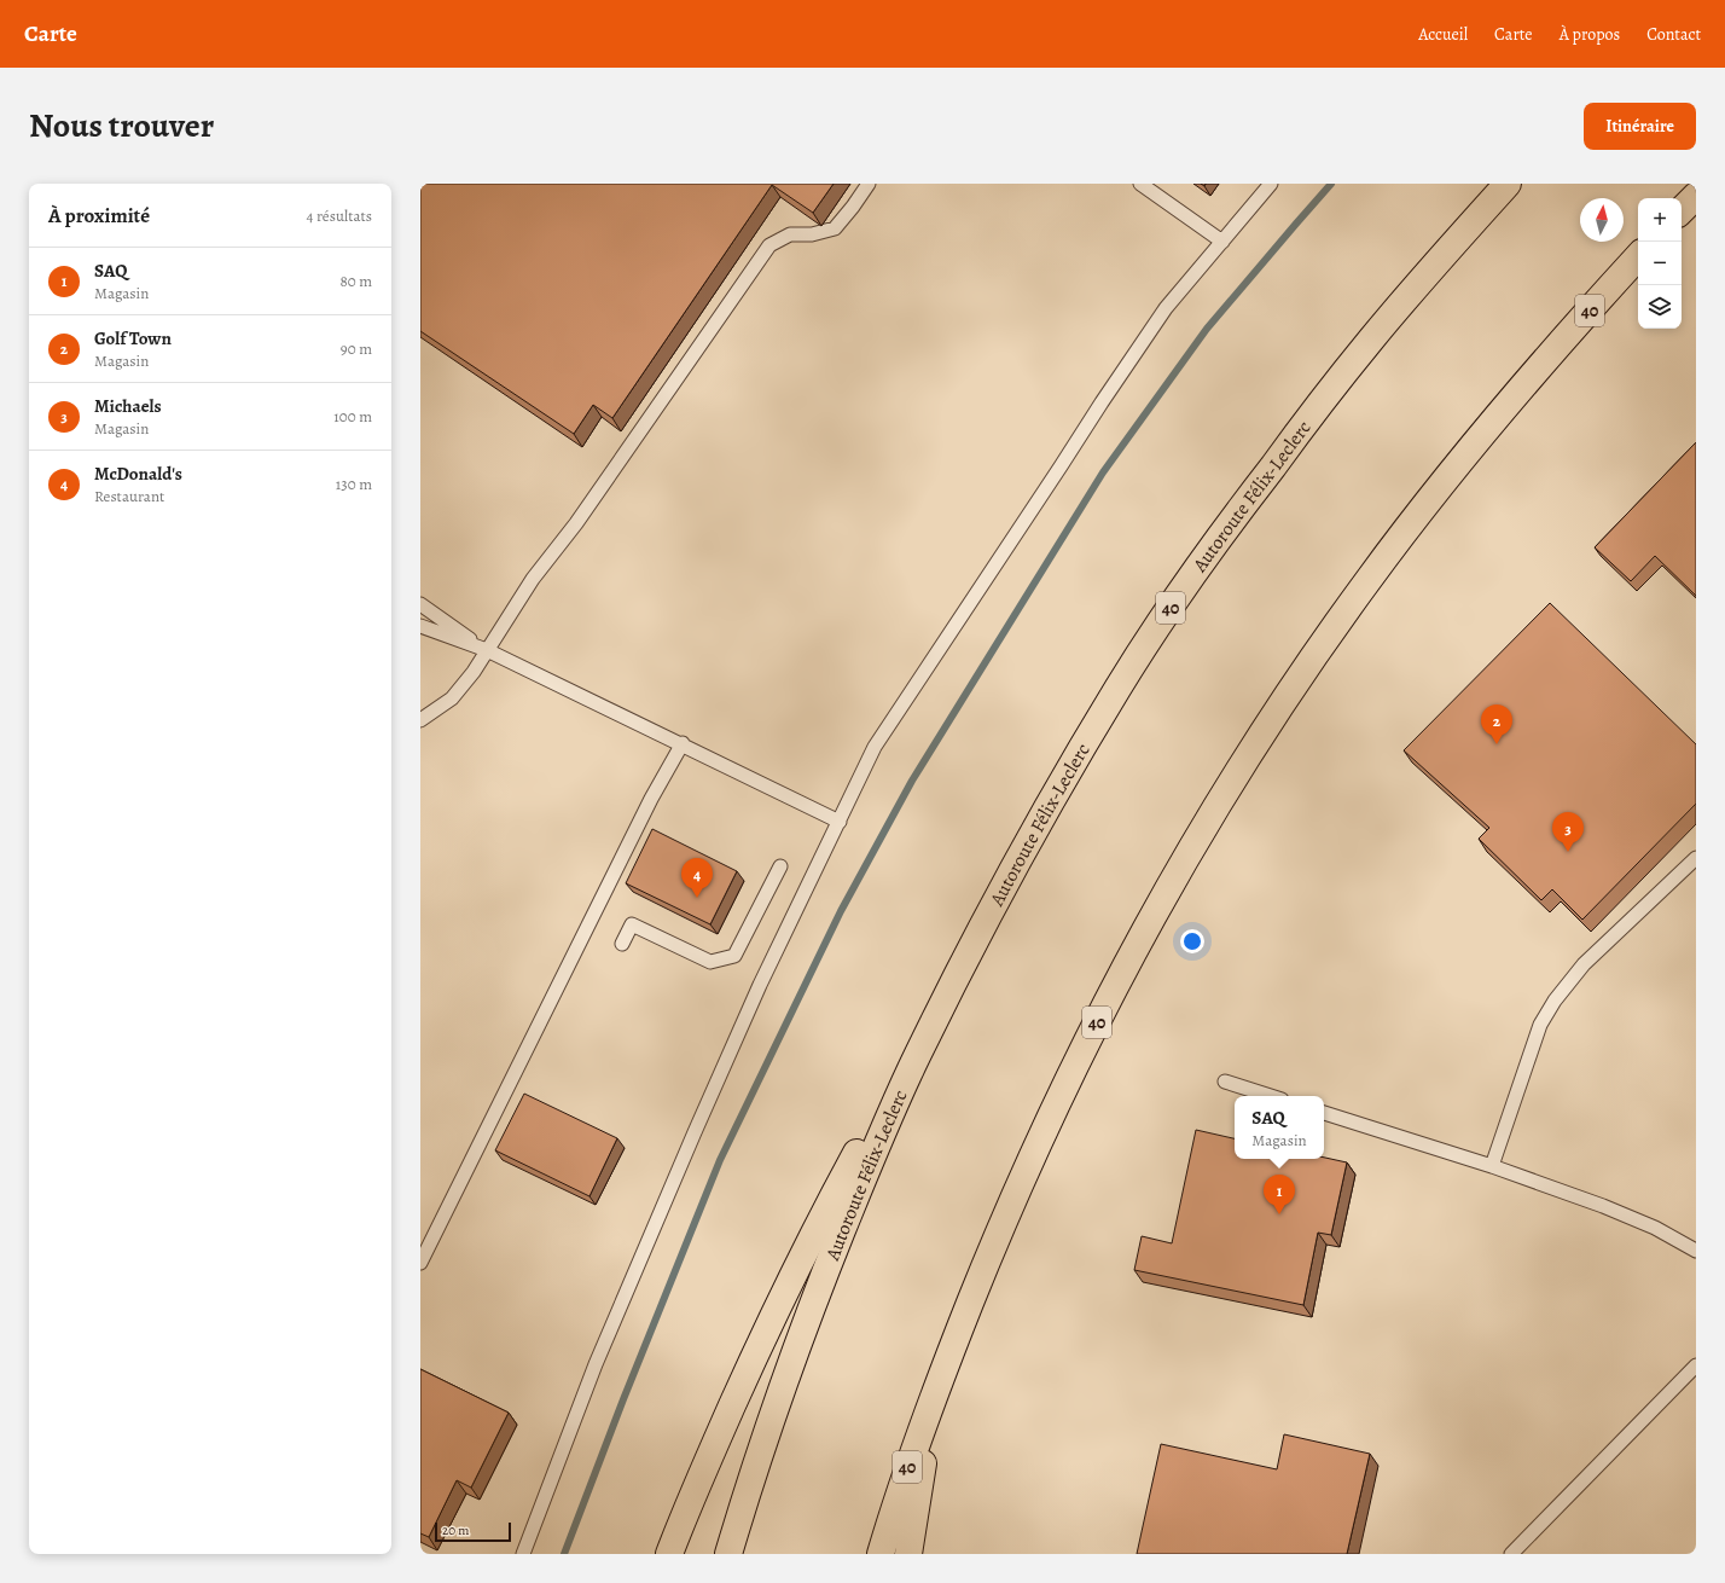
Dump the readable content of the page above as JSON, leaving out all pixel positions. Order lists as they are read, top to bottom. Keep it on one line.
{"streets":{"highway":["40","Autoroute Félix-Leclerc"]},"scale_bar":"20 m","north":"top","page":{"header":"Carte","nav":["Accueil","Carte","À propos","Contact"],"title":"Nous trouver","buttons":"Itinéraire","heading":["À proximité","4 résultats"],"map_buttons":["+","−"],"list":[{"mark":"1","name":"SAQ","note":"Magasin","value":"80 m"},{"mark":"2","name":"Golf Town","note":"Magasin","value":"90 m"},{"mark":"3","name":"Michaels","note":"Magasin","value":"100 m"},{"mark":"4","name":"McDonald's","note":"Restaurant","value":"130 m"}],"pins":["2","3","4","1"],"popup":["SAQ","Magasin"],"scale":"20 m"}}
